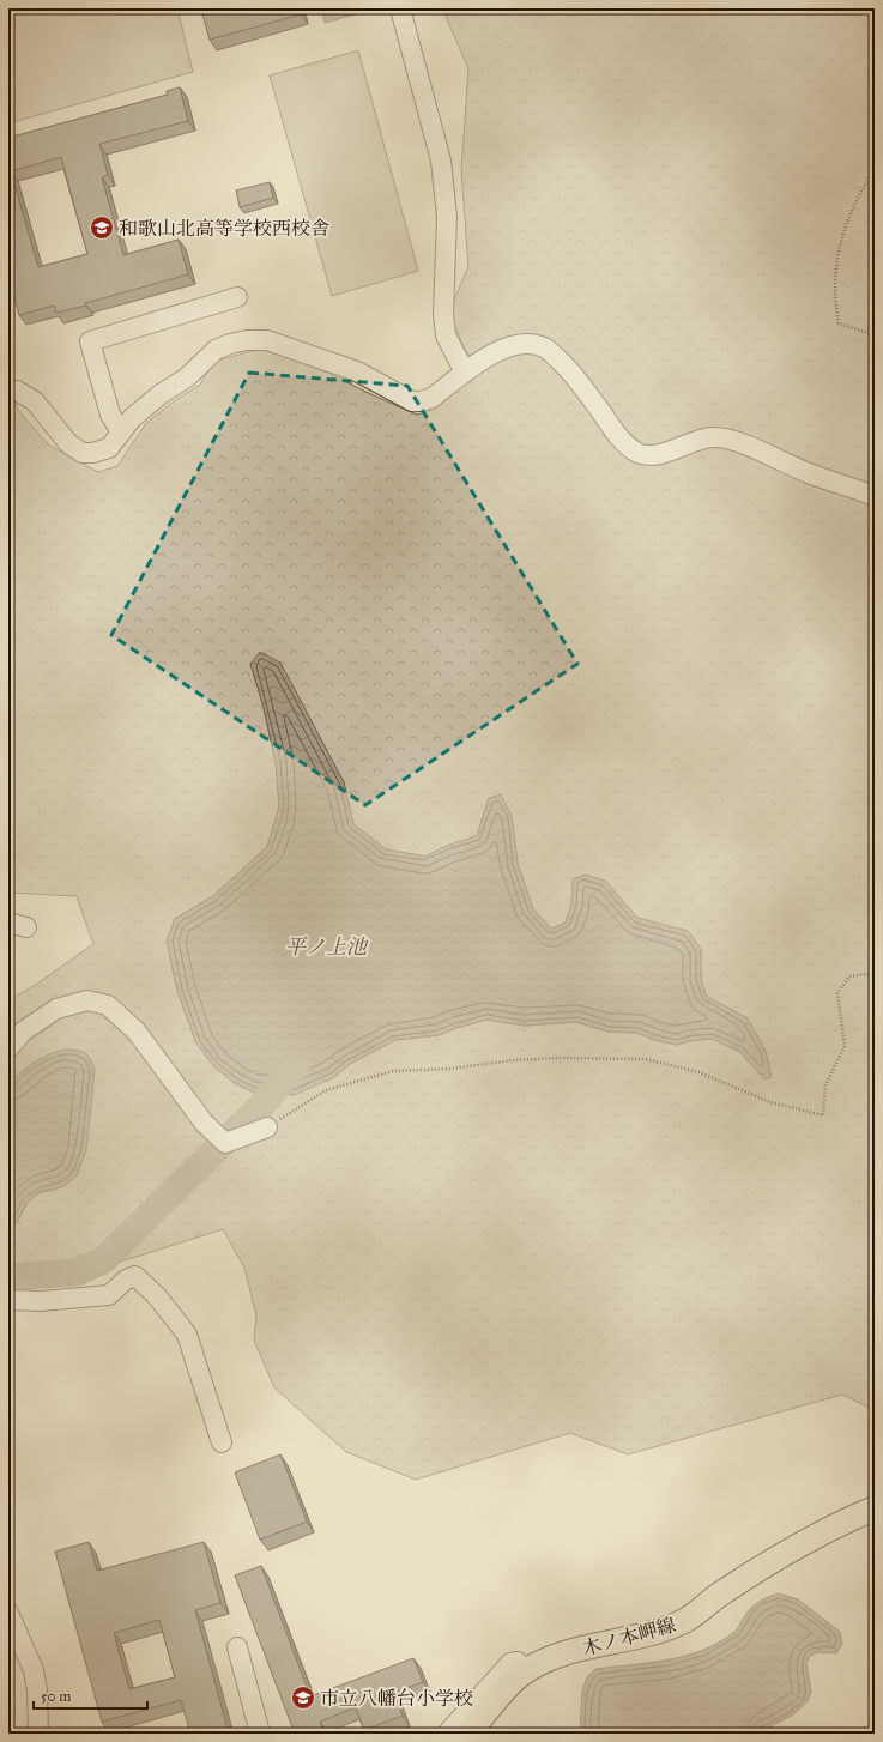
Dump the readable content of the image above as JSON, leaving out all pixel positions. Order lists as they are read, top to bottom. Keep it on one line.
{"streets":{"main road":["木ノ本岬線"]},"water":["平ノ上池"],"places":{"school or university":["和歌山北高等学校西校舎","市立八幡台小学校"]},"scale_bar":"50 m"}
